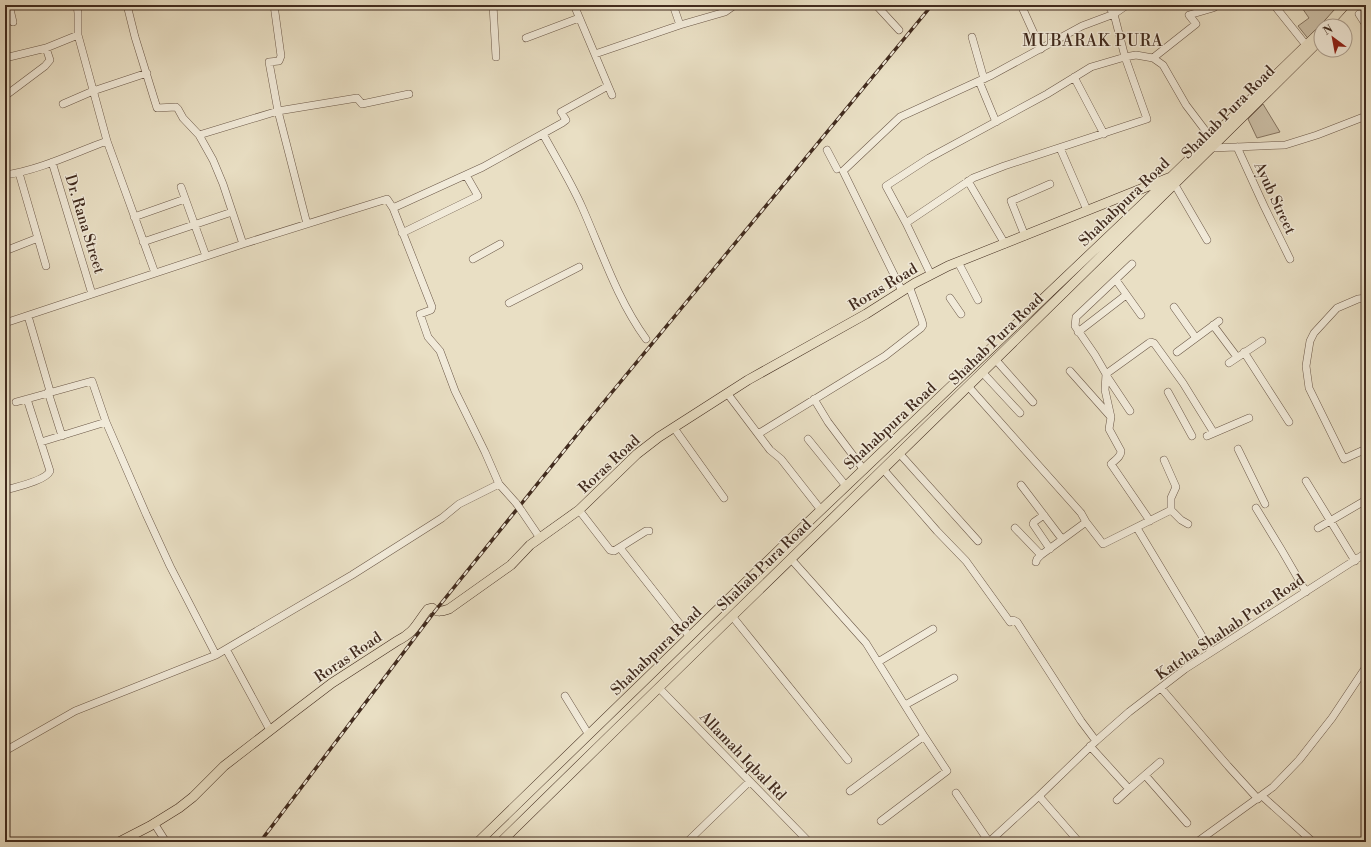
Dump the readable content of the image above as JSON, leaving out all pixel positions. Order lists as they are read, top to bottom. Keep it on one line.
{"streets":{"main road":["Shahab Pura Road","Shahabpura Road","Roras Road"],"street":["Ayub Street","Dr. Rana Street","Katcha Shahab Pura Road","Allamah Iqbal Rd"]},"crossings":[["Shahab Pura Road","Shahabpura Road"],["Shahab Pura Road","Roras Road"],["Shahab Pura Road","Allamah Iqbal Rd"],["Shahabpura Road","Roras Road"]],"districts":["MUBARAK PURA"],"north":"top left"}
